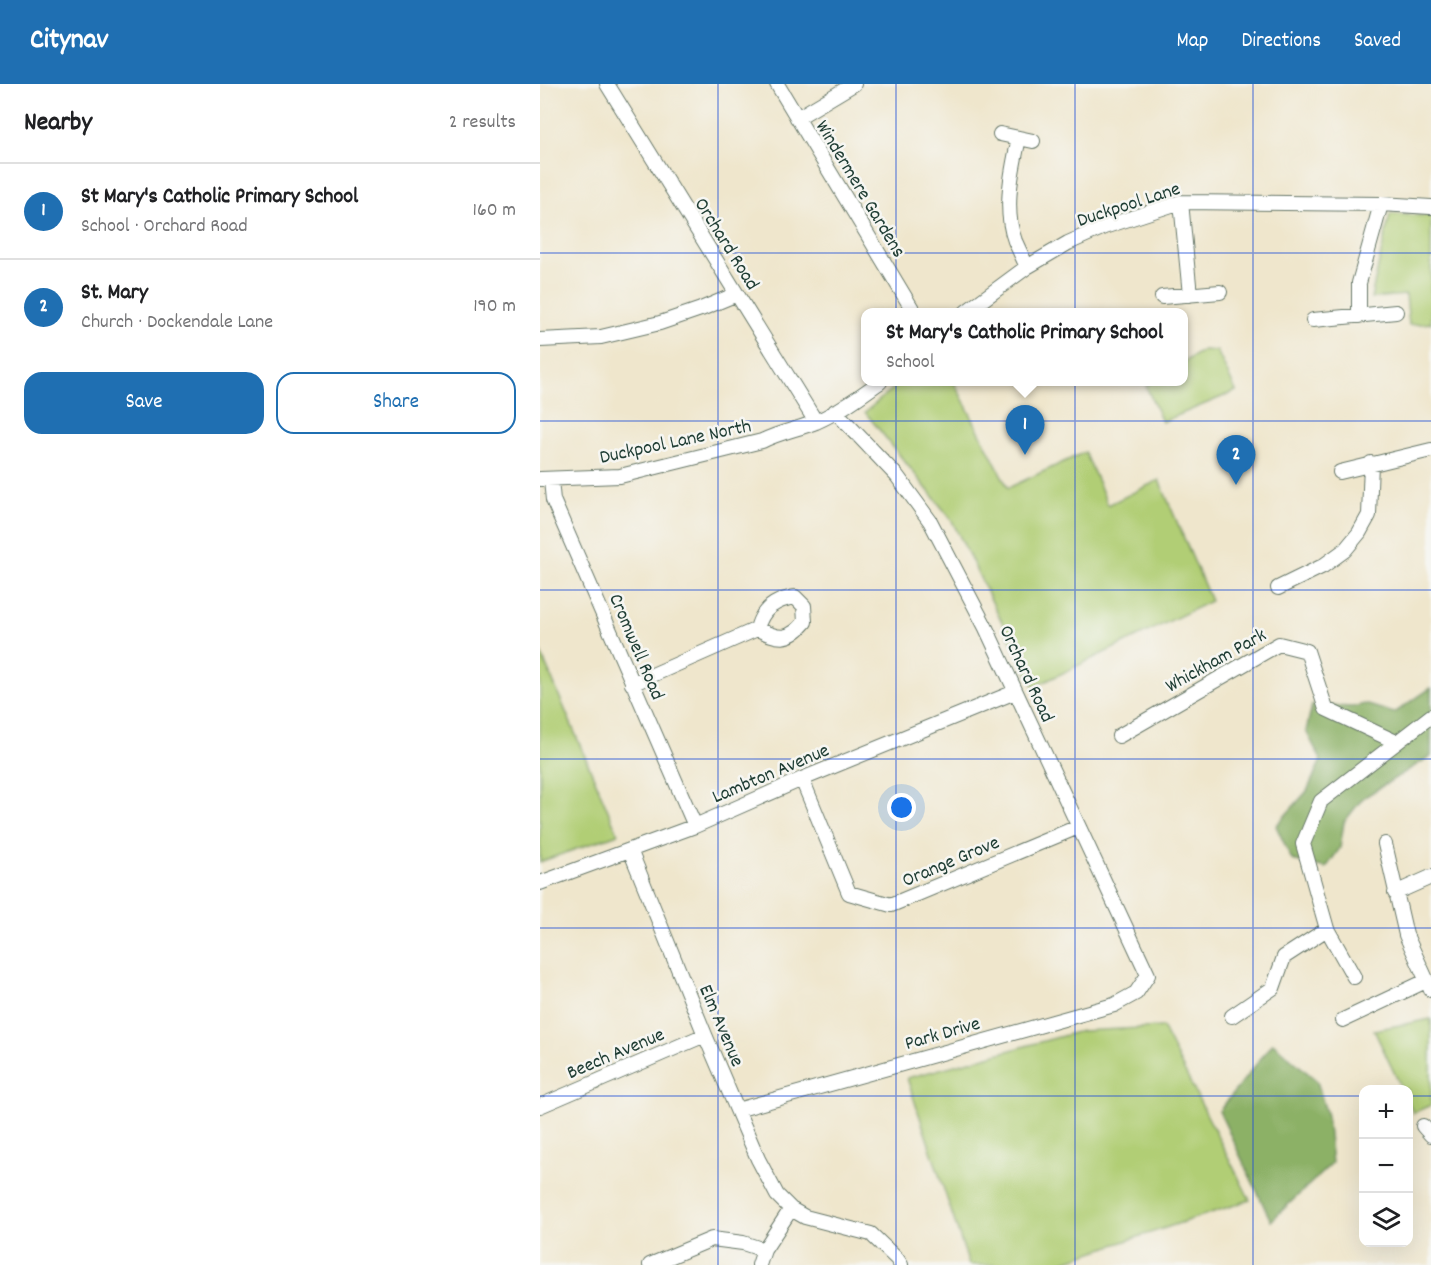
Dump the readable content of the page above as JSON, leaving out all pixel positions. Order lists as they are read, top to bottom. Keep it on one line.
{"streets":{"street":["Windermere Gardens","Duckpool Lane","Orchard Road","Duckpool Lane North","Cromwell Road","Whickham Park","Lambton Avenue","Orange Grove","Elm Avenue","Park Drive","Beech Avenue"]},"crossings":[["Orchard Road","Duckpool Lane North"],["Orchard Road","Lambton Avenue"],["Orchard Road","Orange Grove"],["Orchard Road","Park Drive"],["Duckpool Lane North","Cromwell Road"],["Cromwell Road","Lambton Avenue"],["Lambton Avenue","Orange Grove"],["Lambton Avenue","Elm Avenue"],["Elm Avenue","Park Drive"],["Elm Avenue","Beech Avenue"]],"page":{"header":"Citynav","nav":["Map","Directions","Saved"],"heading":["Nearby","2 results"],"list":[{"mark":"1","name":"St Mary's Catholic Primary School","note":"School · Orchard Road","value":"160 m"},{"mark":"2","name":"St. Mary","note":"Church · Dockendale Lane","value":"190 m"}],"popup":["St Mary's Catholic Primary School","School"],"buttons":["Save","Share"],"pins":["1","2"],"map_buttons":["+","−"]}}
